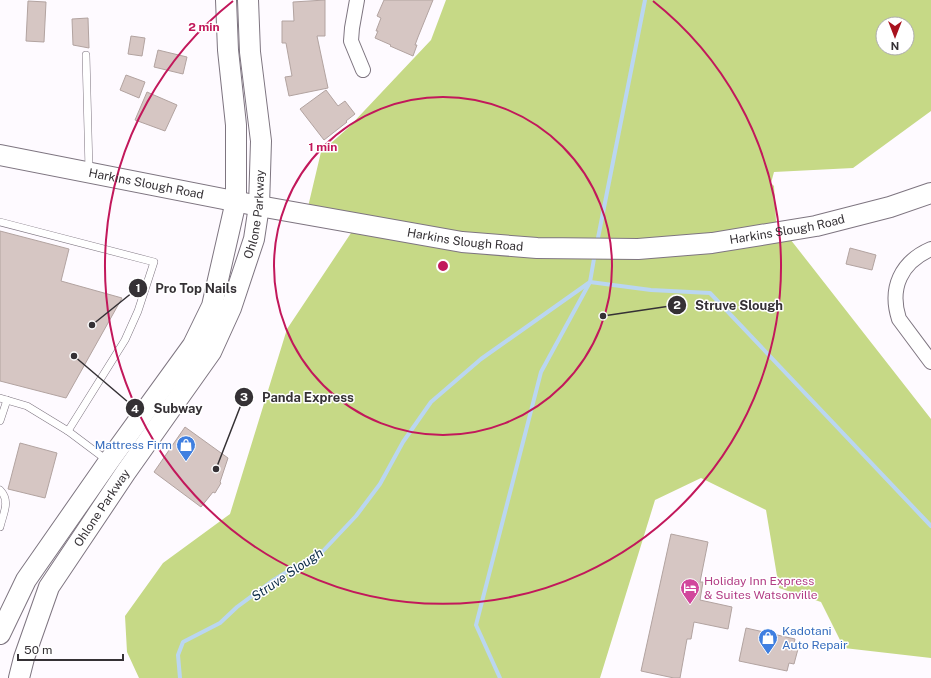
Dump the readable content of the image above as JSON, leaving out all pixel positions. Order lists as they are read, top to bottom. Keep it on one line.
{"streets":{"main road":["Harkins Slough Road","Ohlone Parkway"]},"crossings":[["Harkins Slough Road","Ohlone Parkway"]],"water":["Struve Slough"],"places":{"other":["Struve Slough","Pro Top Nails","Subway","Panda Express"],"shop":["Mattress Firm","Kadotani Auto Repair"],"hotel":["Holiday Inn Express & Suites Watsonville"]},"scale_bar":"50 m","north":"bottom","rings":["2 min","1 min"]}
